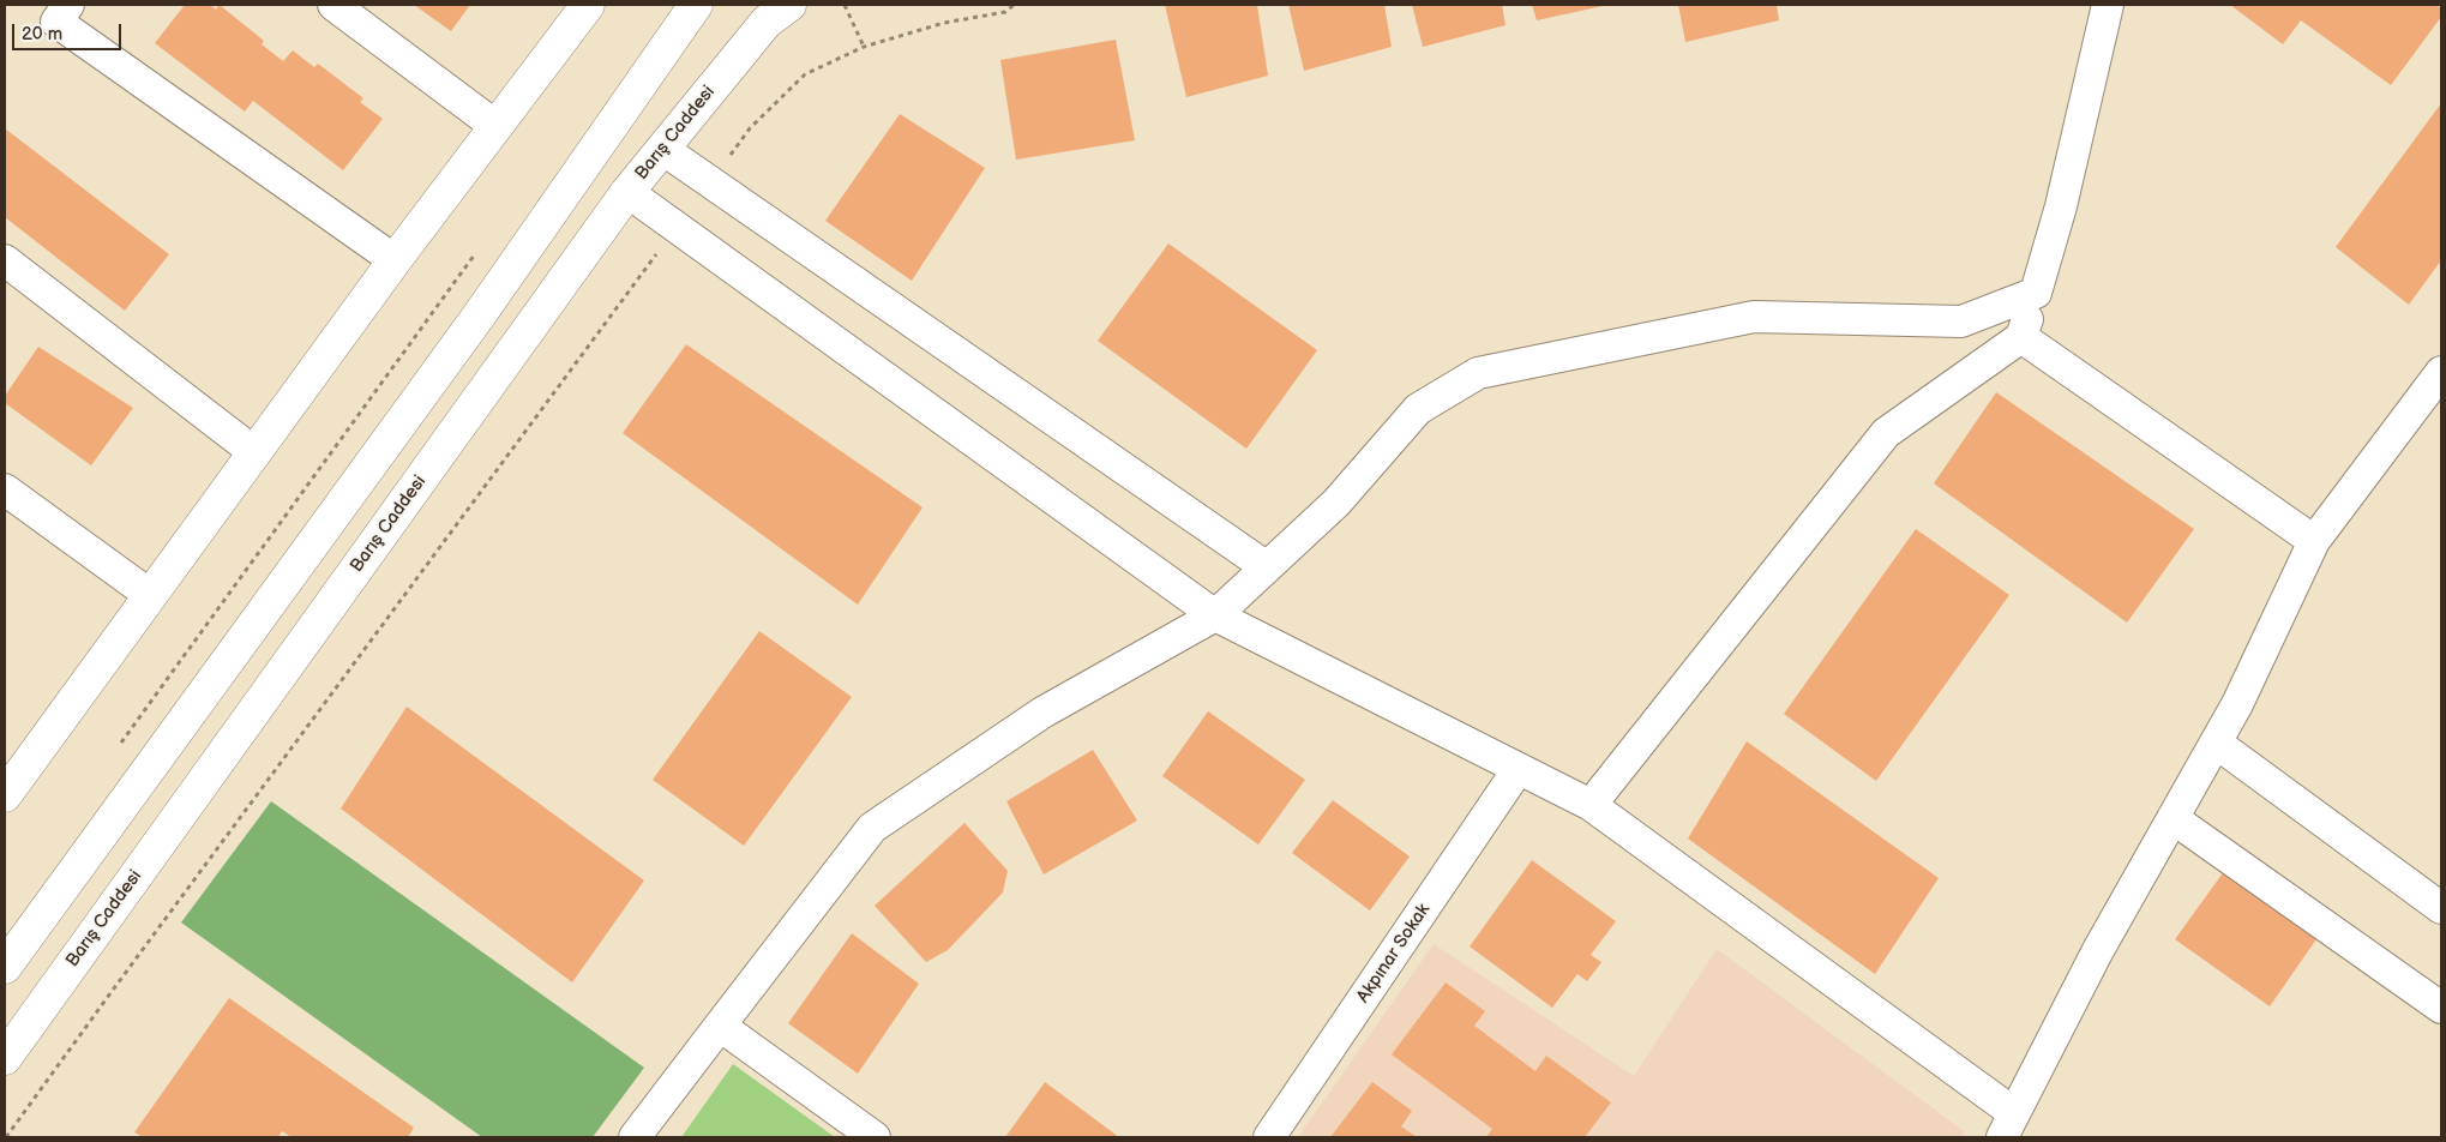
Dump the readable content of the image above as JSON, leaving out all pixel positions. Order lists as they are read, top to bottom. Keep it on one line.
{"streets":{"main road":["Barış Caddesi"],"street":["Akpınar Sokak"]},"scale_bar":"20 m"}
